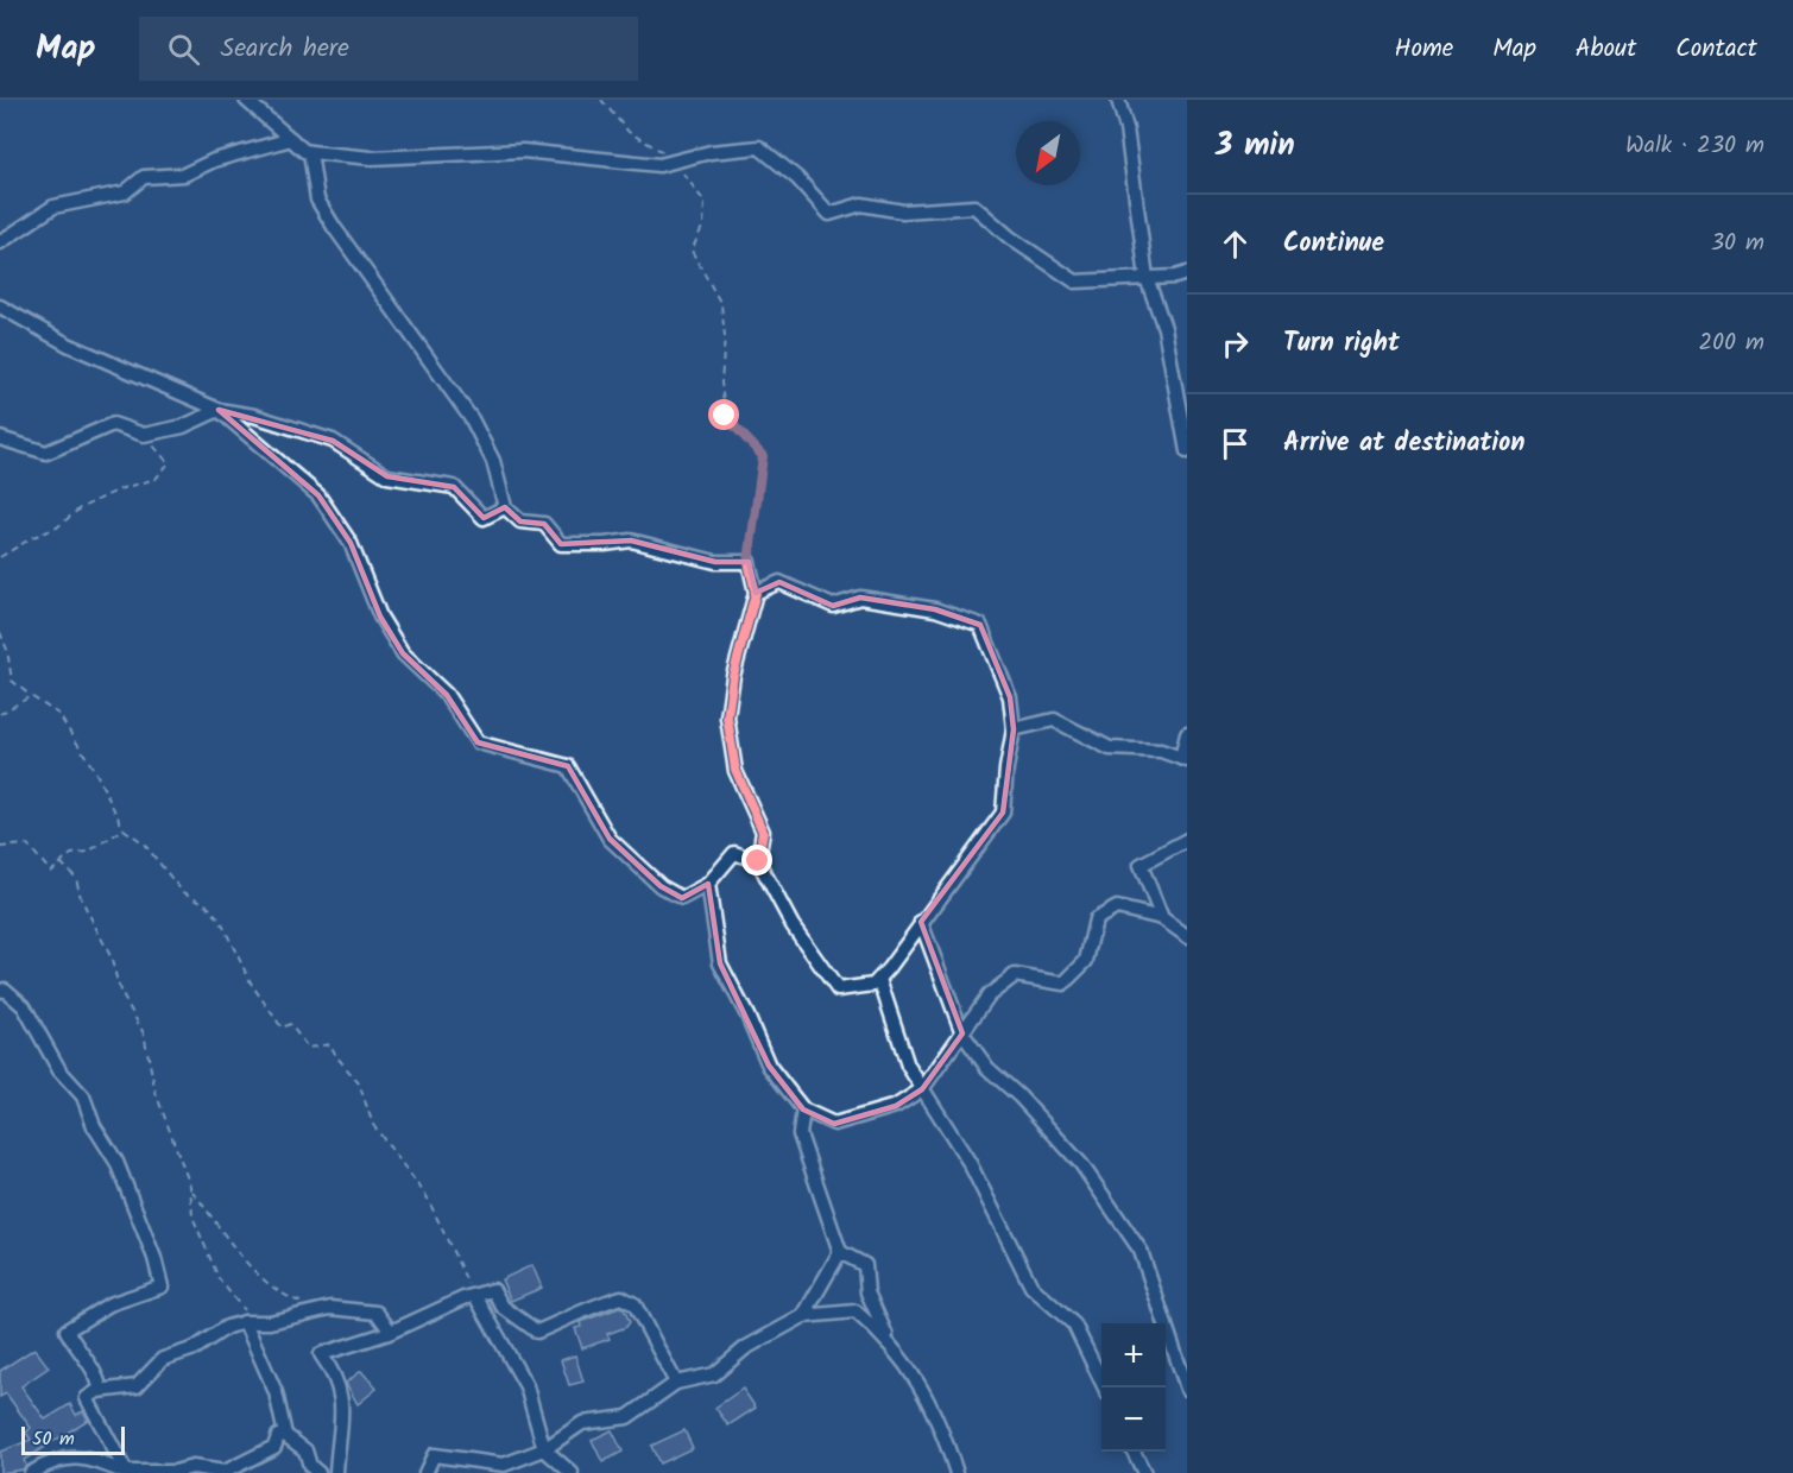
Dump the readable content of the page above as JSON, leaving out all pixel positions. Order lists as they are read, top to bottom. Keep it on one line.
{"scale_bar":"50 m","north":"bottom left","page":{"header":"Map","search":"Search here","nav":["Home","Map","About","Contact"],"heading":["3 min","Walk · 230 m"],"list":[["Continue","30 m"],["Turn right","200 m"],"Arrive at destination"],"map_buttons":["+","−"],"scale":"50 m"}}
